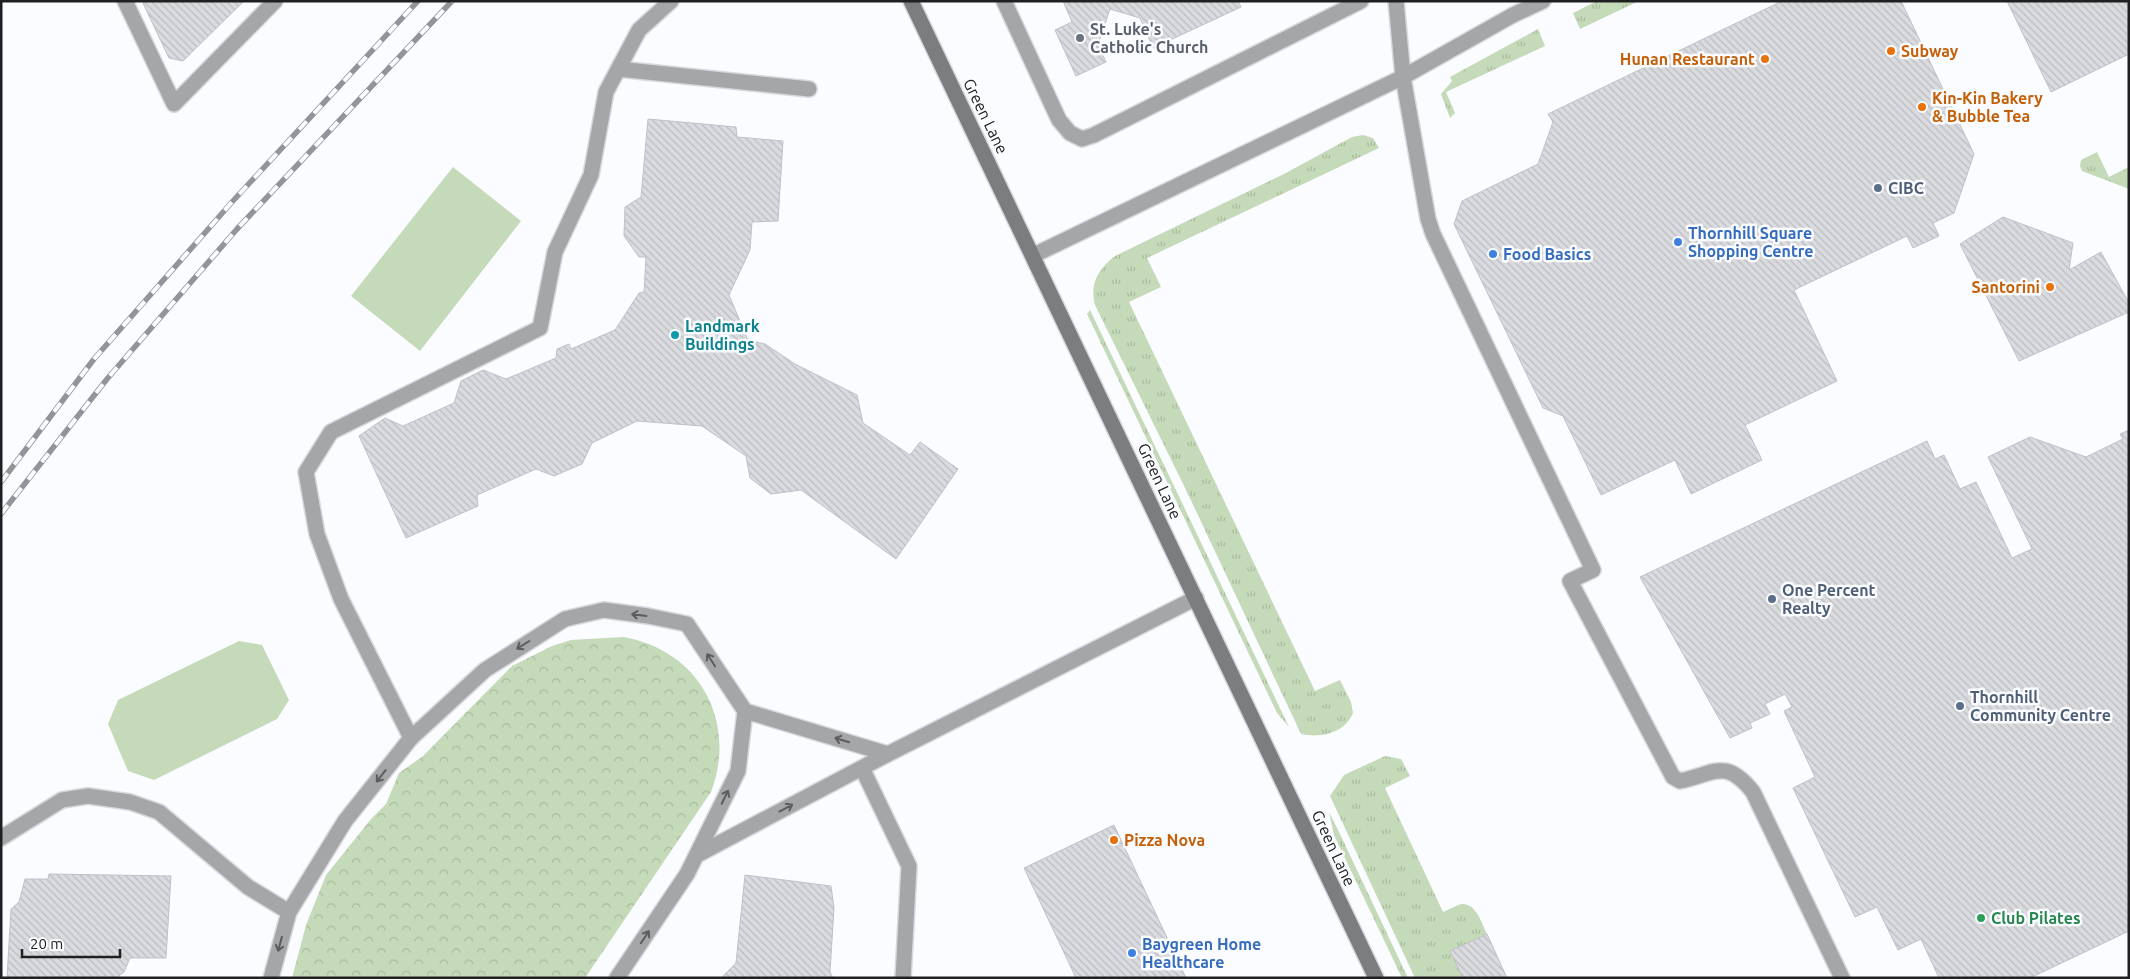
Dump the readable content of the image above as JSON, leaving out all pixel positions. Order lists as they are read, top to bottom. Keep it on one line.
{"streets":{"street":["Green Lane"]},"places":["St. Luke's Catholic Church","Subway","Hunan Restaurant","Kin-Kin Bakery & Bubble Tea","CIBC","Thornhill Square Shopping Centre","Food Basics","Santorini","Landmark Buildings","One Percent Realty","Thornhill Community Centre","Pizza Nova","Club Pilates","Baygreen Home Healthcare"],"scale_bar":"20 m"}
